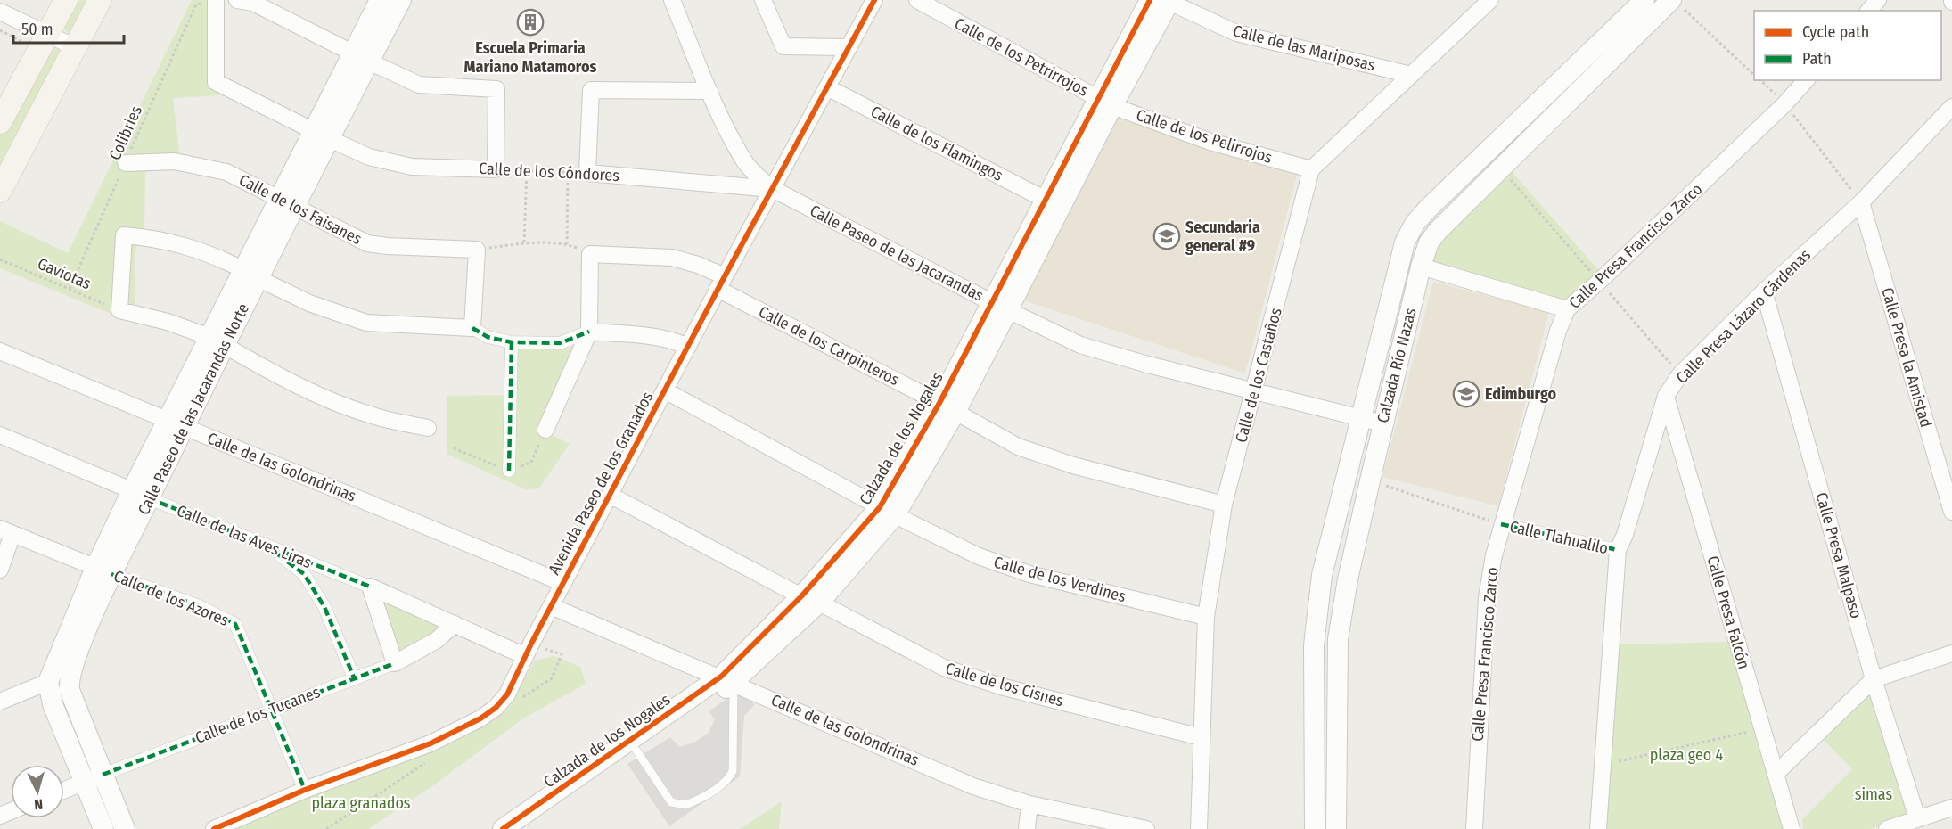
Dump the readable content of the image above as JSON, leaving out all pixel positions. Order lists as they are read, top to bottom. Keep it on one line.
{"streets":{"street":["Calle de las Mariposas","Calle de los Petrirrojos","Calle de los Pelirrojos","Calle de los Flamingos","Calle de los Cóndores","Calle de los Faisanes","Calle Presa Francisco Zarco","Calle Paseo de las Jacarandas","Calle Presa Lázaro Cárdenas","Calle de los Carpinteros","Calle Presa la Amistad","Calzada Río Nazas","Calle de los Castaños","Calle Paseo de las Jacarandas Norte","Calzada de los Nogales","Calle de las Golondrinas","Avenida Paseo de los Granados","Calle de las Aves Liras","Calle Tlahualilo","Calle Presa Malpaso","Calle de los Verdines","Calle de los Azores","Calle Presa Falcón","Calle de los Cisnes","Calle de los Tucanes"],"path":["Colibries","Gaviotas"]},"crossings":[["Calle de las Mariposas","Calzada de los Nogales"],["Calle de los Petrirrojos","Calle de los Pelirrojos"],["Calle de los Petrirrojos","Calzada de los Nogales"],["Colibries","Calle de los Cóndores"],["Colibries","Calle de los Faisanes"],["Colibries","Gaviotas"],["Calle de los Pelirrojos","Calle de los Castaños"],["Calle de los Pelirrojos","Calzada de los Nogales"],["Calle de los Flamingos","Calzada de los Nogales"],["Calle de los Flamingos","Avenida Paseo de los Granados"],["Calle de los Cóndores","Calle Paseo de las Jacarandas"],["Calle de los Cóndores","Calle Paseo de las Jacarandas Norte"],["Calle de los Cóndores","Avenida Paseo de los Granados"],["Calle de los Faisanes","Calle Paseo de las Jacarandas Norte"],["Calle Presa Francisco Zarco","Calle Tlahualilo"],["Calle Paseo de las Jacarandas","Calzada Río Nazas"],["Calle Paseo de las Jacarandas","Calle de los Castaños"],["Calle Paseo de las Jacarandas","Calzada de los Nogales"],["Calle Paseo de las Jacarandas","Avenida Paseo de los Granados"],["Calle Presa Lázaro Cárdenas","Calle Presa la Amistad"],["Calle Presa Lázaro Cárdenas","Calle Tlahualilo"],["Calle Presa Lázaro Cárdenas","Calle Presa Malpaso"],["Calle Presa Lázaro Cárdenas","Calle Presa Falcón"],["Calle de los Carpinteros","Calle de los Castaños"],["Calle de los Carpinteros","Calzada de los Nogales"],["Calle de los Carpinteros","Avenida Paseo de los Granados"],["Calle de los Castaños","Calle de los Verdines"],["Calle de los Castaños","Calle de los Cisnes"],["Calle Paseo de las Jacarandas Norte","Calle de las Golondrinas"],["Calle Paseo de las Jacarandas Norte","Calle de las Aves Liras"],["Calle Paseo de las Jacarandas Norte","Calle de los Azores"],["Calle Paseo de las Jacarandas Norte","Calle de los Tucanes"],["Calzada de los Nogales","Calle de las Golondrinas"],["Calzada de los Nogales","Calle de los Verdines"],["Calzada de los Nogales","Calle de los Cisnes"],["Calle de las Golondrinas","Avenida Paseo de los Granados"],["Avenida Paseo de los Granados","Calle de las Aves Liras"],["Avenida Paseo de los Granados","Calle de los Verdines"],["Avenida Paseo de los Granados","Calle de los Azores"],["Avenida Paseo de los Granados","Calle de los Cisnes"],["Calle de las Aves Liras","Calle de los Tucanes"],["Calle de los Azores","Calle de los Tucanes"]],"parks":["plaza geo 4","simas","plaza granados"],"places":{"building":["Escuela Primaria Mariano Matamoros"],"school or university":["Secundaria general #9","Edimburgo"]},"legend":["Cycle path","Path"],"scale_bar":"50 m","north":"bottom"}
